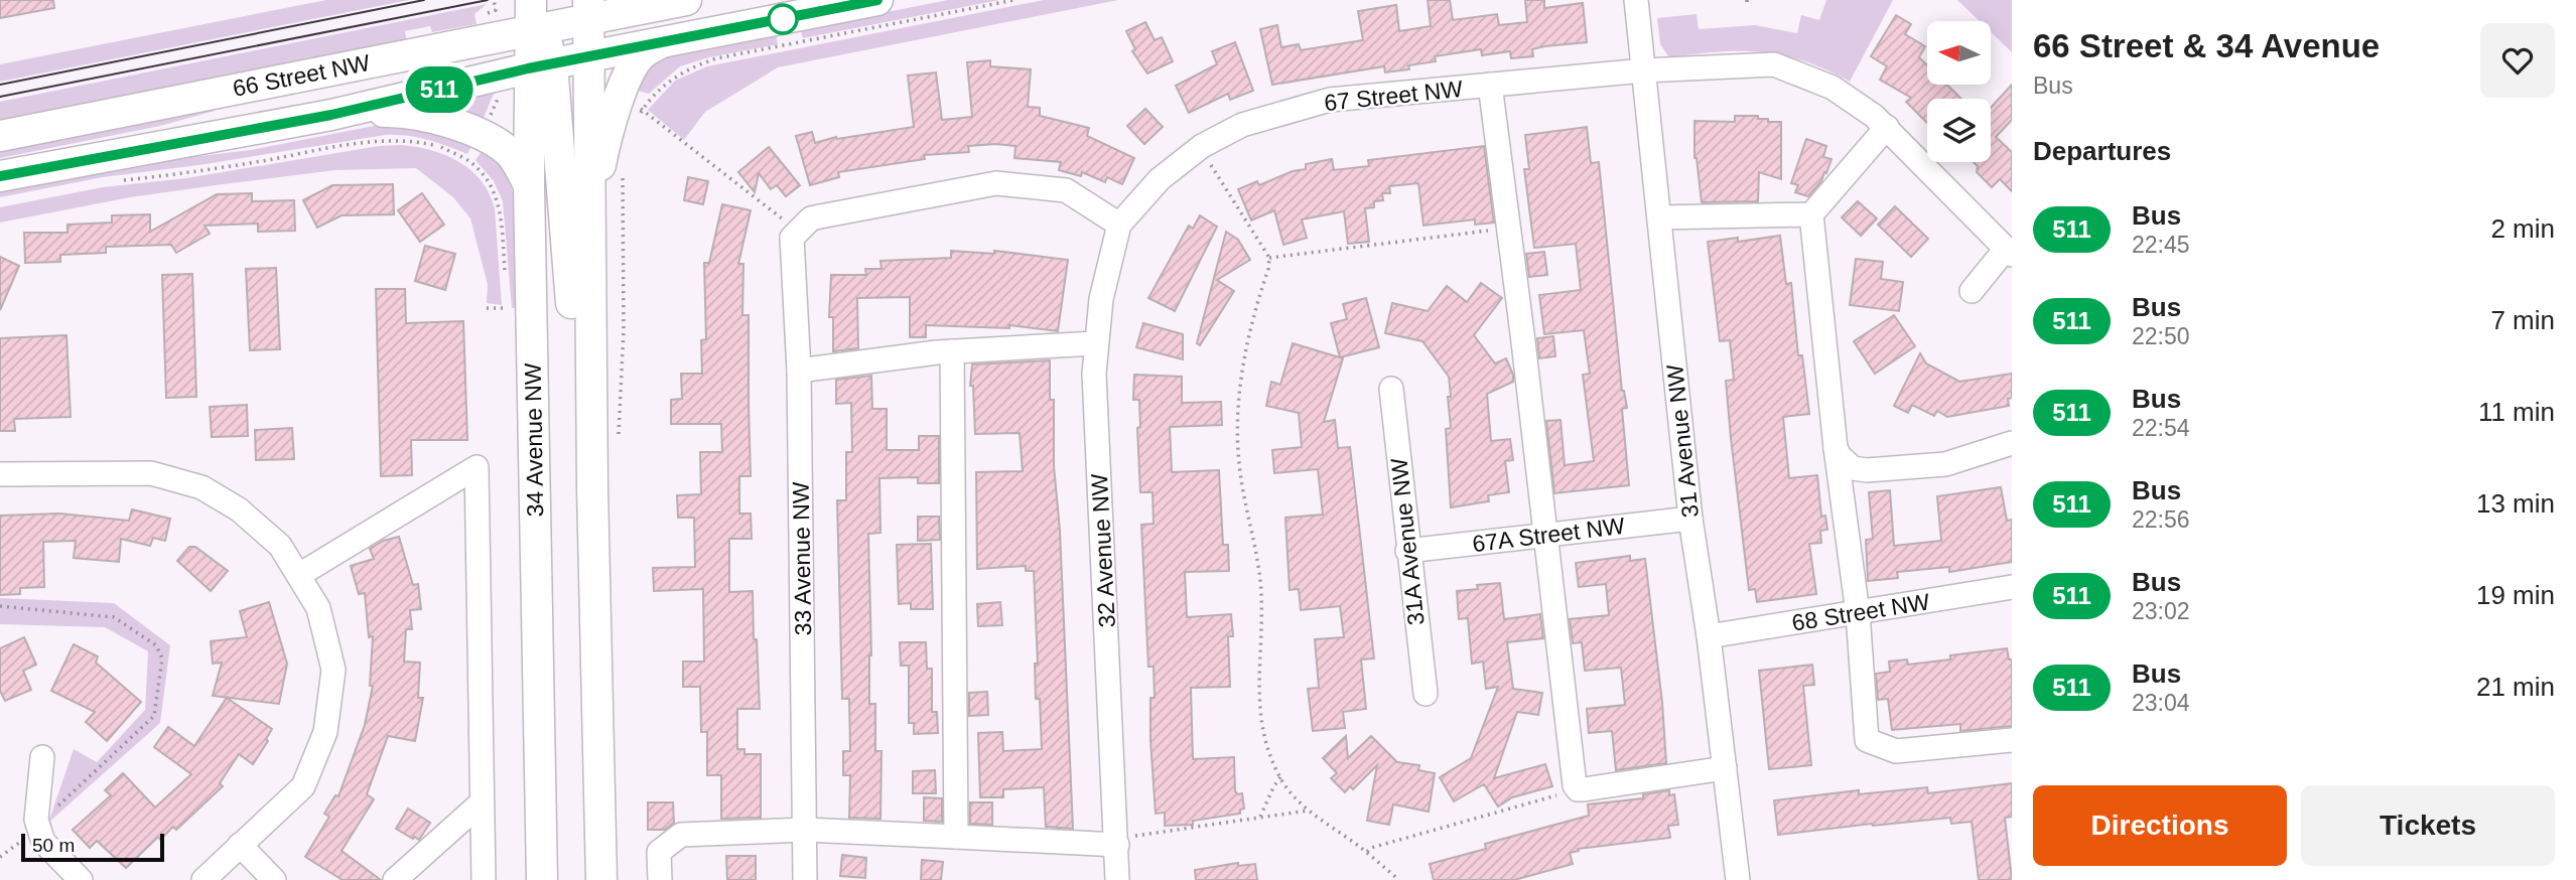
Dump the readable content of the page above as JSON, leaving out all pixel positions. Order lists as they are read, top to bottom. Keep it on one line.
{"streets":{"main road":["66 Street NW","34 Avenue NW"],"street":["67 Street NW","31 Avenue NW","67A Street NW","31A Avenue NW","32 Avenue NW","33 Avenue NW","68 Street NW"]},"crossings":[["66 Street NW","34 Avenue NW"],["67 Street NW","31 Avenue NW"],["67 Street NW","32 Avenue NW"],["31 Avenue NW","67A Street NW"],["31 Avenue NW","68 Street NW"],["67A Street NW","31A Avenue NW"]],"lines":["bus line 511"],"scale_bar":"50 m","north":"left","page":{"on_map":"511","heading":[["66 Street & 34 Avenue","Bus"],"Departures"],"list":[{"mark":"511","name":"Bus","note":"22:45","value":"2 min"},{"mark":"511","name":"Bus","note":"22:50","value":"7 min"},{"mark":"511","name":"Bus","note":"22:54","value":"11 min"},{"mark":"511","name":"Bus","note":"22:56","value":"13 min"},{"mark":"511","name":"Bus","note":"23:02","value":"19 min"},{"mark":"511","name":"Bus","note":"23:04","value":"21 min"}],"buttons":["Directions","Tickets"],"scale":"50 m"}}
